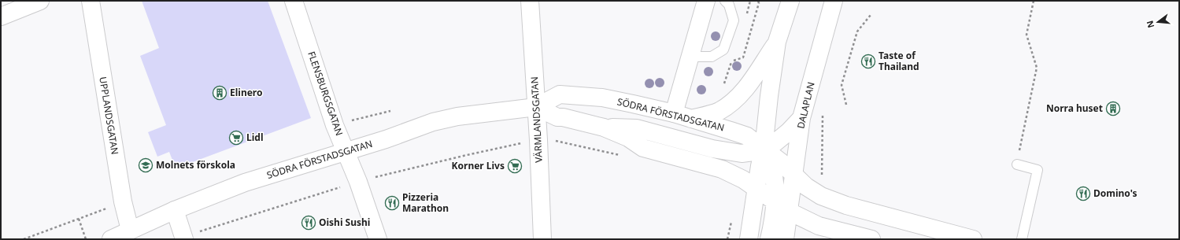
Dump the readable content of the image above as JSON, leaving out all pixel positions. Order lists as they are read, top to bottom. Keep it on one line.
{"streets":{"street":["FLENSBURGSGATAN","DALAPLAN","SÖDRA FÖRSTADSGATAN","UPPLANDSGATAN","VÄRMLANDSGATAN"]},"crossings":[["FLENSBURGSGATAN","SÖDRA FÖRSTADSGATAN"],["DALAPLAN","SÖDRA FÖRSTADSGATAN"],["SÖDRA FÖRSTADSGATAN","UPPLANDSGATAN"],["SÖDRA FÖRSTADSGATAN","VÄRMLANDSGATAN"]],"places":{"restaurant":["Taste of Thailand","Domino's","Pizzeria Marathon","Oishi Sushi"],"building":["Elinero","Norra huset"],"supermarket":["Lidl","Korner Livs"],"school or university":["Molnets förskola"]},"north":"left"}
